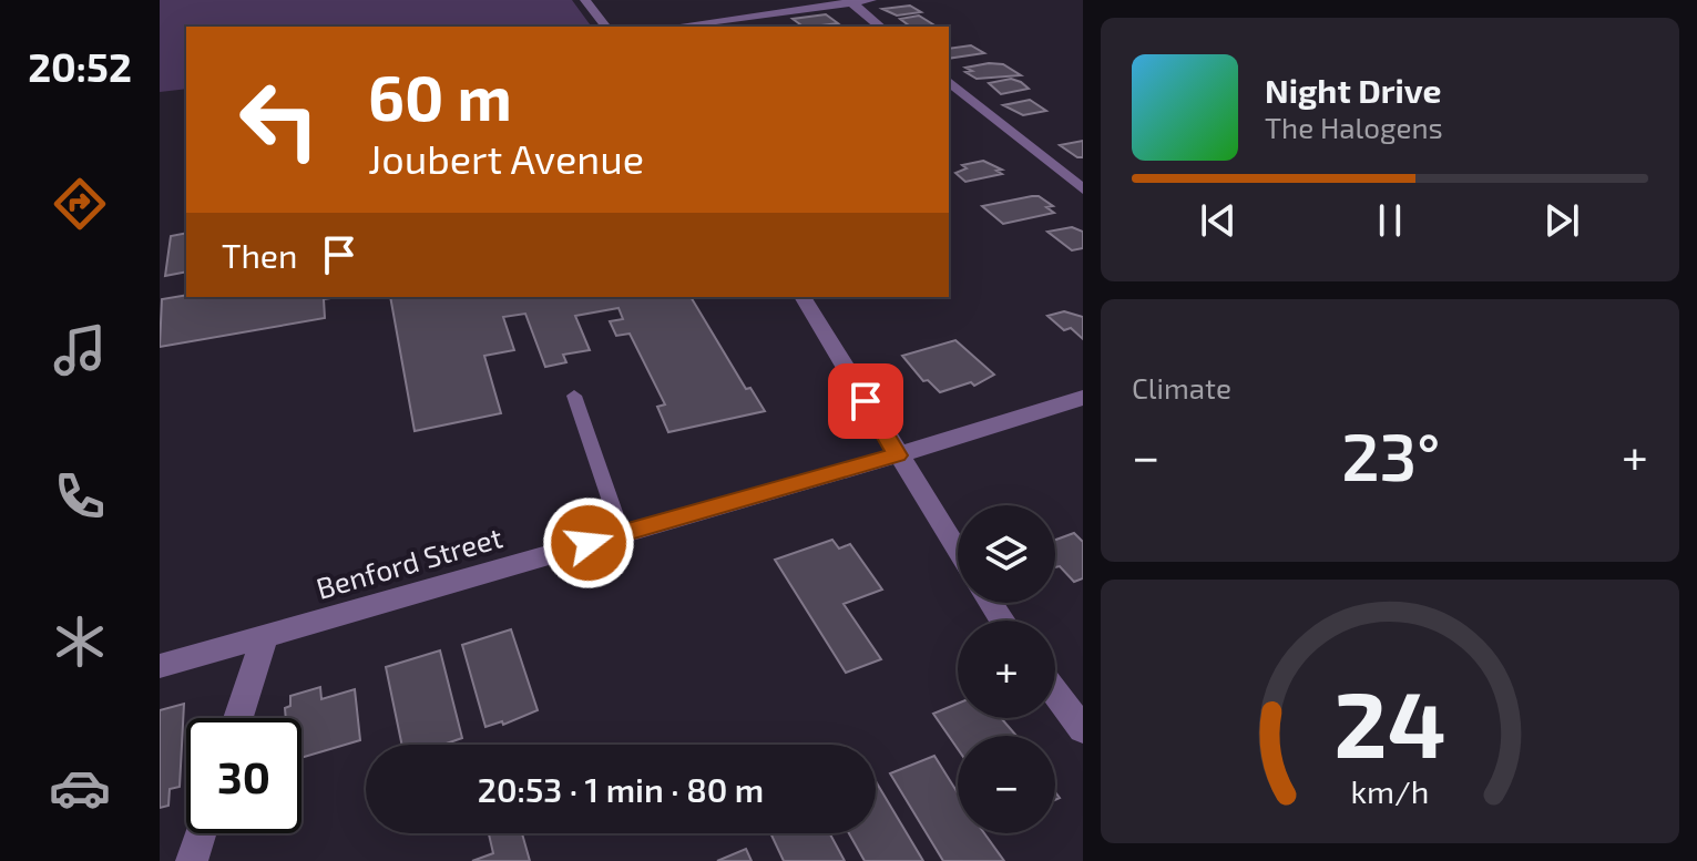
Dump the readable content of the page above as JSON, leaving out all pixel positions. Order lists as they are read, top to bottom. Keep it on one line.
{"streets":{"street":["Benford Street"]},"page":{"tabs":"20:52","turn":["60 m","Joubert Avenue"],"song":["Night Drive","The Halogens"],"then":"Then","tile":"Climate","heat":["−","23°","+"],"map_buttons":["+","−"],"limit":"30","trip":"20:53 · 1 min · 80 m","gauge":["24","km/h"]}}
